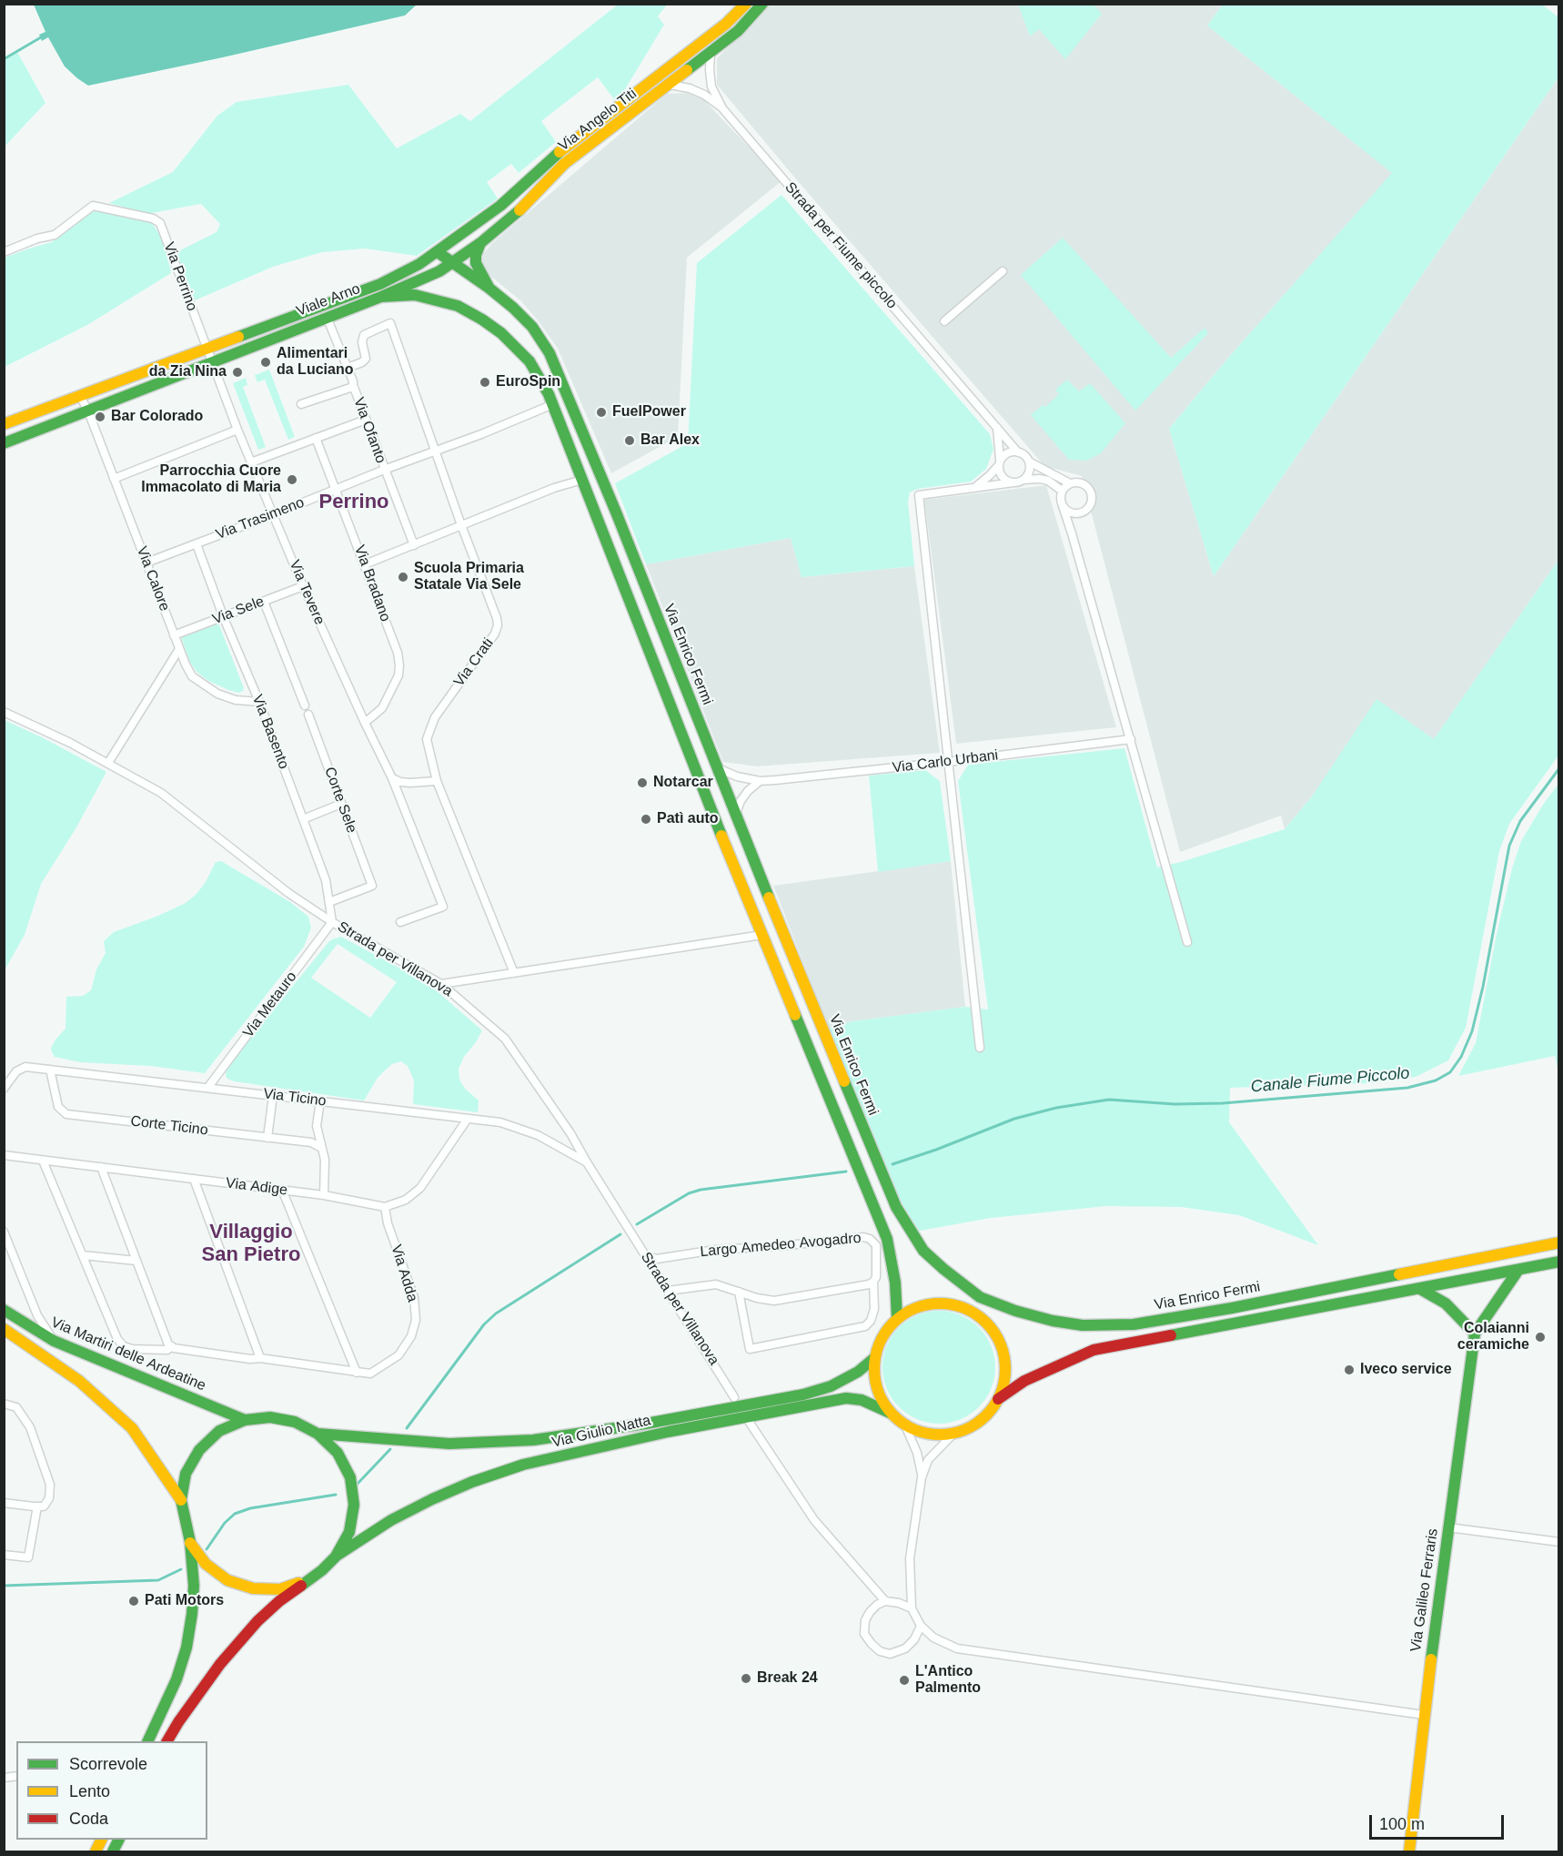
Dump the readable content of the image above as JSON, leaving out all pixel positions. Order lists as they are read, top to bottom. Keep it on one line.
{"streets":{"main road":["Via Angelo Titi","Viale Arno","Via Enrico Fermi","Via Martiri delle Ardeatine","Via Giulio Natta","Via Galileo Ferraris"],"street":["Strada per Fiume piccolo","Via Perrino","Via Ofanto","Via Trasimeno","Via Calore","Via Bradano","Via Tevere","Via Sele","Via Crati","Via Basento","Via Carlo Urbani","Corte Sele","Strada per Villanova","Via Metauro","Via Ticino","Corte Ticino","Via Adige","Largo Amedeo Avogadro","Via Adda"]},"crossings":[["Via Angelo Titi","Strada per Fiume piccolo"],["Via Angelo Titi","Viale Arno"],["Via Angelo Titi","Via Enrico Fermi"],["Via Perrino","Viale Arno"],["Viale Arno","Via Ofanto"],["Viale Arno","Via Calore"],["Viale Arno","Via Tevere"],["Viale Arno","Via Enrico Fermi"],["Via Ofanto","Via Trasimeno"],["Via Ofanto","Via Crati"],["Via Trasimeno","Via Calore"],["Via Trasimeno","Via Bradano"],["Via Trasimeno","Via Tevere"],["Via Trasimeno","Via Crati"],["Via Trasimeno","Via Basento"],["Via Calore","Via Sele"],["Via Calore","Via Basento"],["Via Bradano","Via Tevere"],["Via Tevere","Via Sele"],["Via Sele","Via Basento"],["Via Enrico Fermi","Via Carlo Urbani"],["Via Basento","Corte Sele"],["Via Basento","Strada per Villanova"],["Via Basento","Via Metauro"],["Strada per Villanova","Via Metauro"],["Strada per Villanova","Via Ticino"],["Strada per Villanova","Largo Amedeo Avogadro"],["Via Metauro","Via Ticino"],["Via Ticino","Corte Ticino"],["Via Adige","Via Adda"],["Via Martiri delle Ardeatine","Via Giulio Natta"]],"districts":["Perrino","Villaggio San Pietro"],"water":["Canale Fiume Piccolo"],"places":["Alimentari da Luciano","da Zia Nina","EuroSpin","FuelPower","Bar Colorado","Bar Alex","Parrocchia Cuore Immacolato di Maria","Scuola Primaria Statale Via Sele","Notarcar","Patì auto","Colaianni ceramiche","Iveco service","Pati Motors","Break 24","L'Antico Palmento"],"legend":["Scorrevole","Lento","Coda"],"scale_bar":"100 m"}
